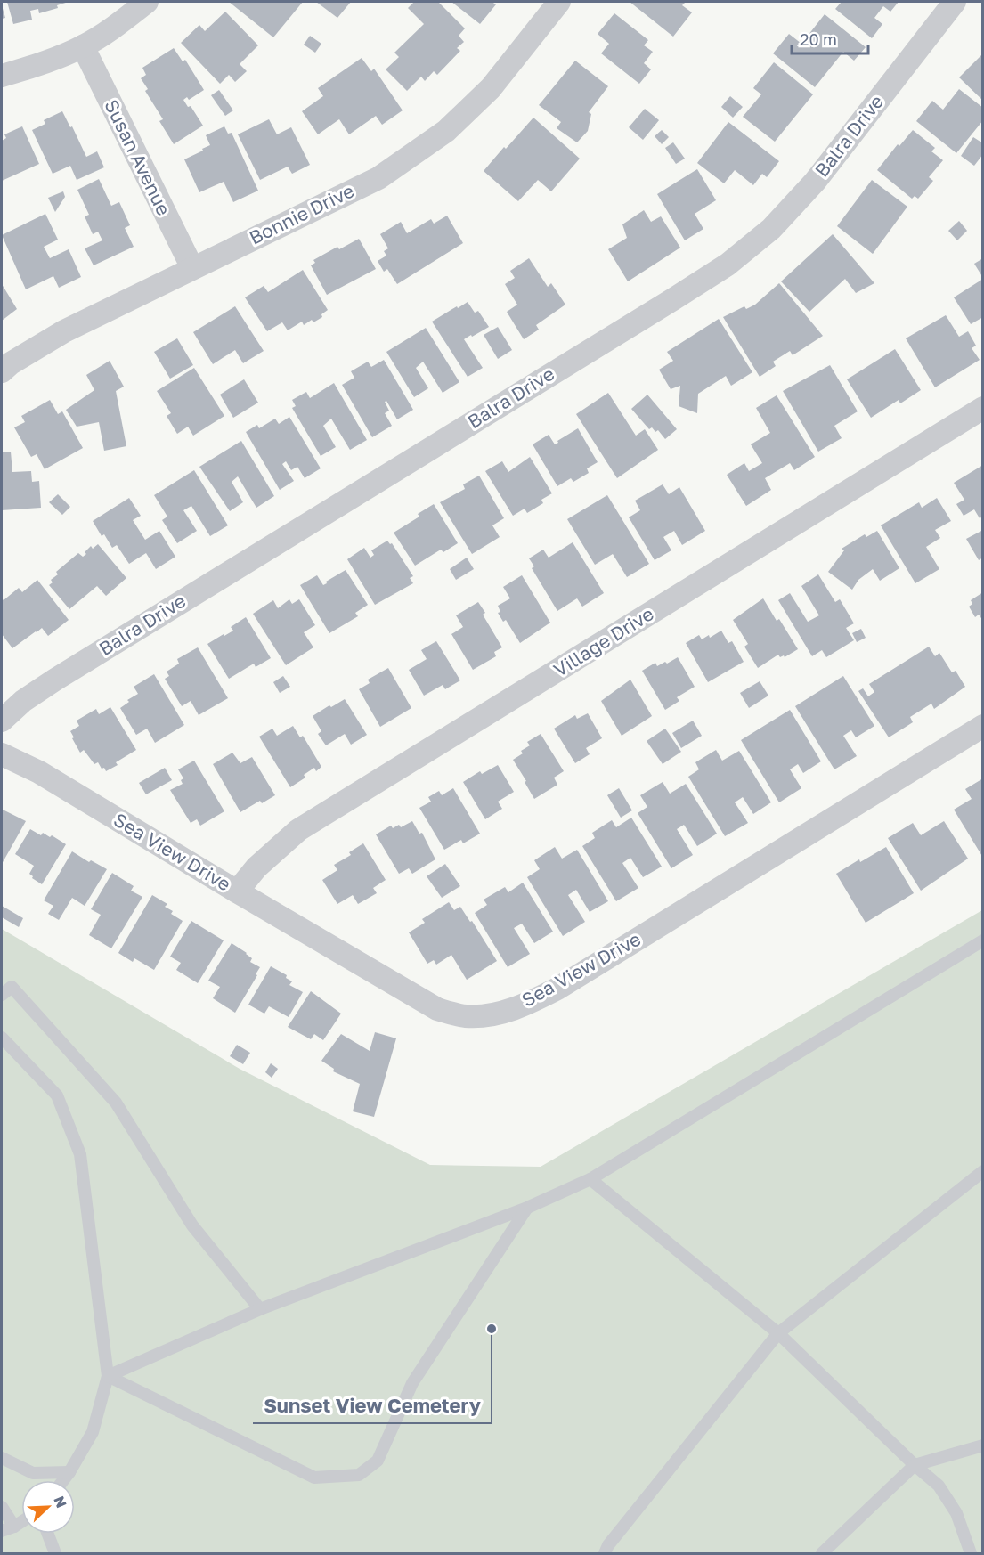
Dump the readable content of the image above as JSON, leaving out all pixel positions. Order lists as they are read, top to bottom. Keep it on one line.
{"streets":{"street":["Balra Drive","Susan Avenue","Bonnie Drive","Village Drive","Sea View Drive"]},"crossings":[["Susan Avenue","Bonnie Drive"],["Village Drive","Sea View Drive"]],"places":["Sunset View Cemetery"],"scale_bar":"20 m","north":"top right"}
